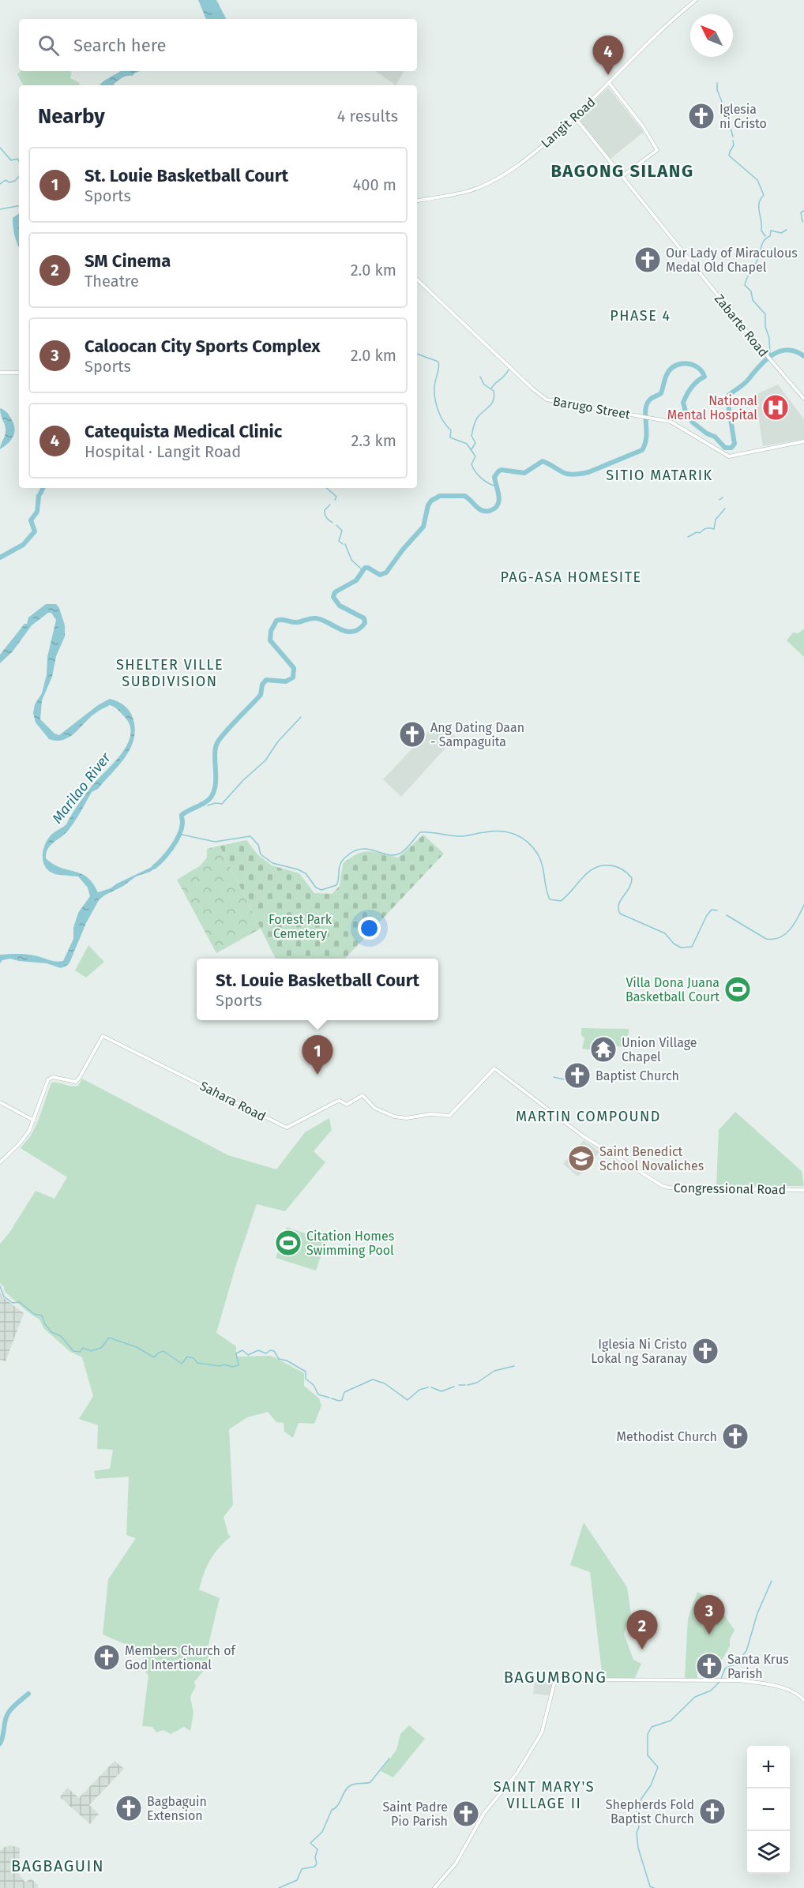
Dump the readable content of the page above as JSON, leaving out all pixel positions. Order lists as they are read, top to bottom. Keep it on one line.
{"streets":{"main road":["Langit Road","Zabarte Road","Barugo Street","Sahara Road","Congressional Road"]},"crossings":[["Langit Road","Zabarte Road"],["Sahara Road","Congressional Road"]],"districts":["BAGONG SILANG","PHASE 4","SITIO MATARIK","PAG-ASA HOMESITE","SHELTER VILLE SUBDIVISION","MARTIN COMPOUND","BAGUMBONG","SAINT MARY'S VILLAGE II","BAGBAGUIN"],"water":["Marilao River"],"parks":["Forest Park Cemetery"],"places":{"church":["Iglesia ni Cristo","Our Lady of Miraculous Medal Old Chapel","Ang Dating Daan - Sampaguita","Baptist Church","Iglesia Ni Cristo Lokal ng Saranay","Methodist Church","Members Church of God Intertional","Santa Krus Parish","Bagbaguin Extension","Shepherds Fold Baptist Church","Saint Padre Pio Parish"],"hospital":["National Mental Hospital"],"sports":["Villa Dona Juana Basketball Court","Citation Homes Swimming Pool"],"temple":["Union Village Chapel"],"school or university":["Saint Benedict School Novaliches"]},"north":"top left","page":{"search":"Search here","pins":["4","1","3","2"],"heading":["Nearby","4 results"],"list":[{"mark":"1","name":"St. Louie Basketball Court","note":"Sports","value":"400 m"},{"mark":"2","name":"SM Cinema","note":"Theatre","value":"2.0 km"},{"mark":"3","name":"Caloocan City Sports Complex","note":"Sports","value":"2.0 km"},{"mark":"4","name":"Catequista Medical Clinic","note":"Hospital · Langit Road","value":"2.3 km"}],"popup":["St. Louie Basketball Court","Sports"],"map_buttons":["+","−"]}}
